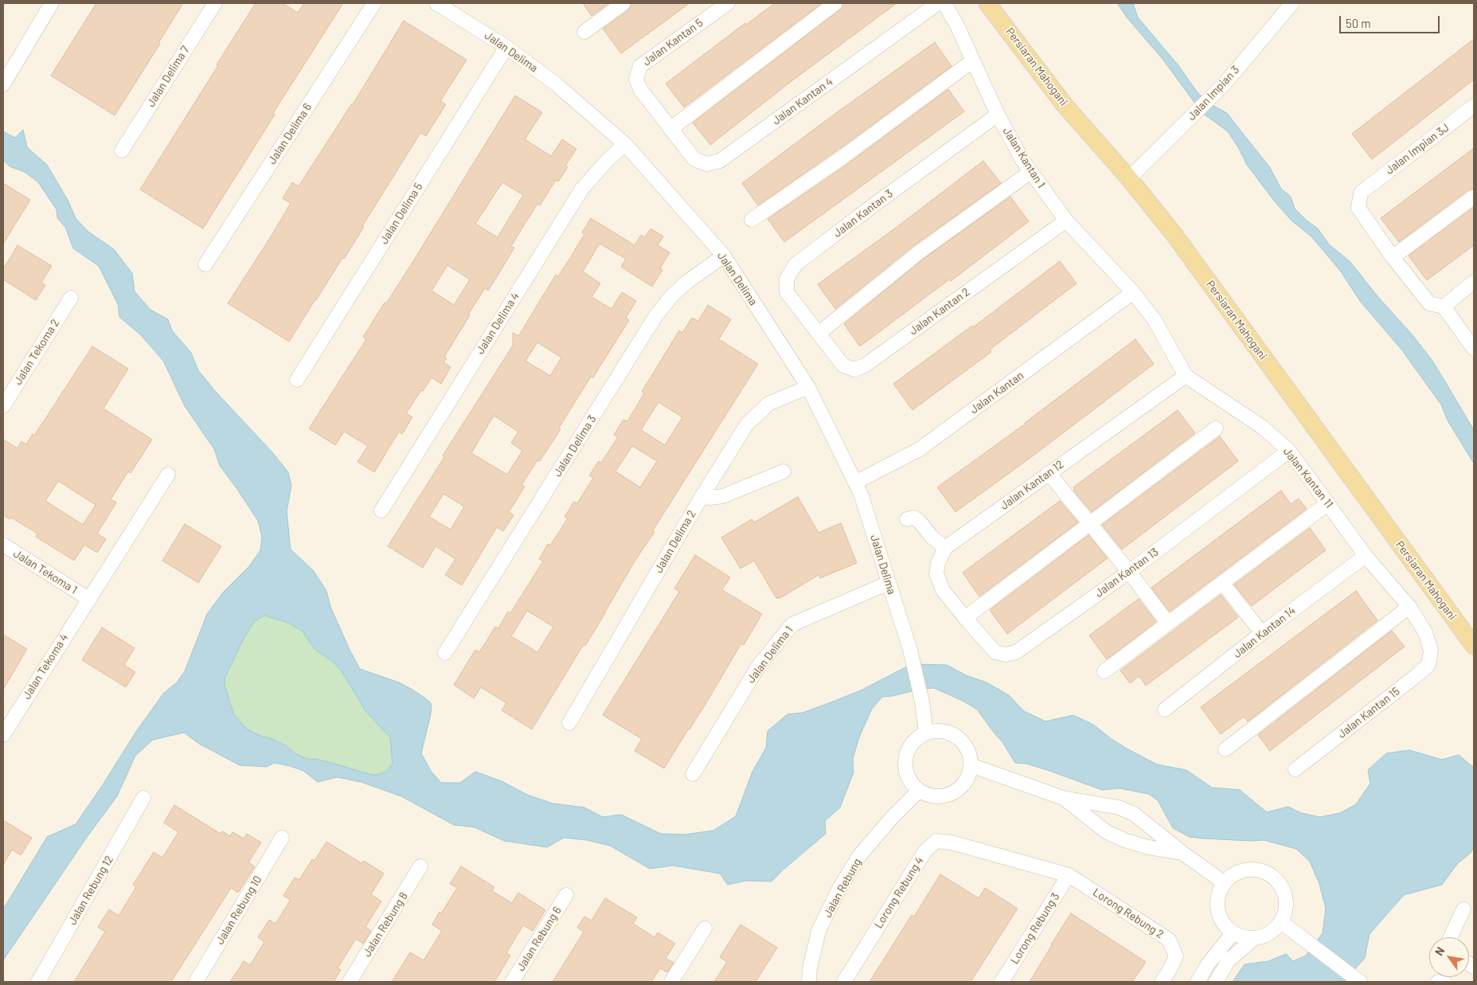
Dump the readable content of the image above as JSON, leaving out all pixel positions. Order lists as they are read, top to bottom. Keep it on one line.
{"streets":{"main road":["Persiaran Mahogani"],"street":["Jalan Kantan 5","Jalan Delima","Jalan Delima 7","Jalan Impian 3","Jalan Kantan 4","Jalan Delima 6","Jalan Impian 3J","Jalan Kantan 1","Jalan Delima 5","Jalan Kantan 3","Jalan Kantan 2","Jalan Delima 4","Jalan Tekoma 2","Jalan Kantan","Jalan Delima 3","Jalan Kantan 11","Jalan Kantan 12","Jalan Delima 2","Jalan Tekoma 1","Jalan Kantan 13","Jalan Kantan 14","Jalan Delima 1","Jalan Tekoma 4","Jalan Kantan 15","Jalan Rebung","Jalan Rebung 12","Lorong Rebung 4","Jalan Rebung 10","Lorong Rebung 2","Jalan Rebung 8","Lorong Rebung 3","Jalan Rebung 6"]},"crossings":[["Jalan Kantan 5","Jalan Kantan 4"],["Jalan Delima","Jalan Delima 5"],["Jalan Delima","Jalan Delima 4"],["Jalan Delima","Jalan Kantan"],["Jalan Delima","Jalan Delima 3"],["Jalan Delima","Jalan Delima 2"],["Jalan Delima","Jalan Delima 1"],["Jalan Delima","Jalan Rebung"],["Persiaran Mahogani","Jalan Impian 3"],["Jalan Kantan 1","Jalan Kantan 3"],["Jalan Kantan 1","Jalan Kantan 2"],["Jalan Kantan 1","Jalan Kantan"],["Jalan Kantan 1","Jalan Kantan 11"],["Jalan Kantan 3","Jalan Kantan 2"],["Jalan Kantan","Jalan Kantan 11"],["Jalan Kantan 11","Jalan Kantan 12"],["Jalan Kantan 11","Jalan Kantan 13"],["Jalan Kantan 11","Jalan Kantan 14"],["Jalan Kantan 11","Jalan Kantan 15"],["Jalan Tekoma 1","Jalan Tekoma 4"],["Lorong Rebung 4","Lorong Rebung 2"],["Lorong Rebung 4","Lorong Rebung 3"],["Lorong Rebung 2","Lorong Rebung 3"]],"scale_bar":"50 m","north":"top left"}
